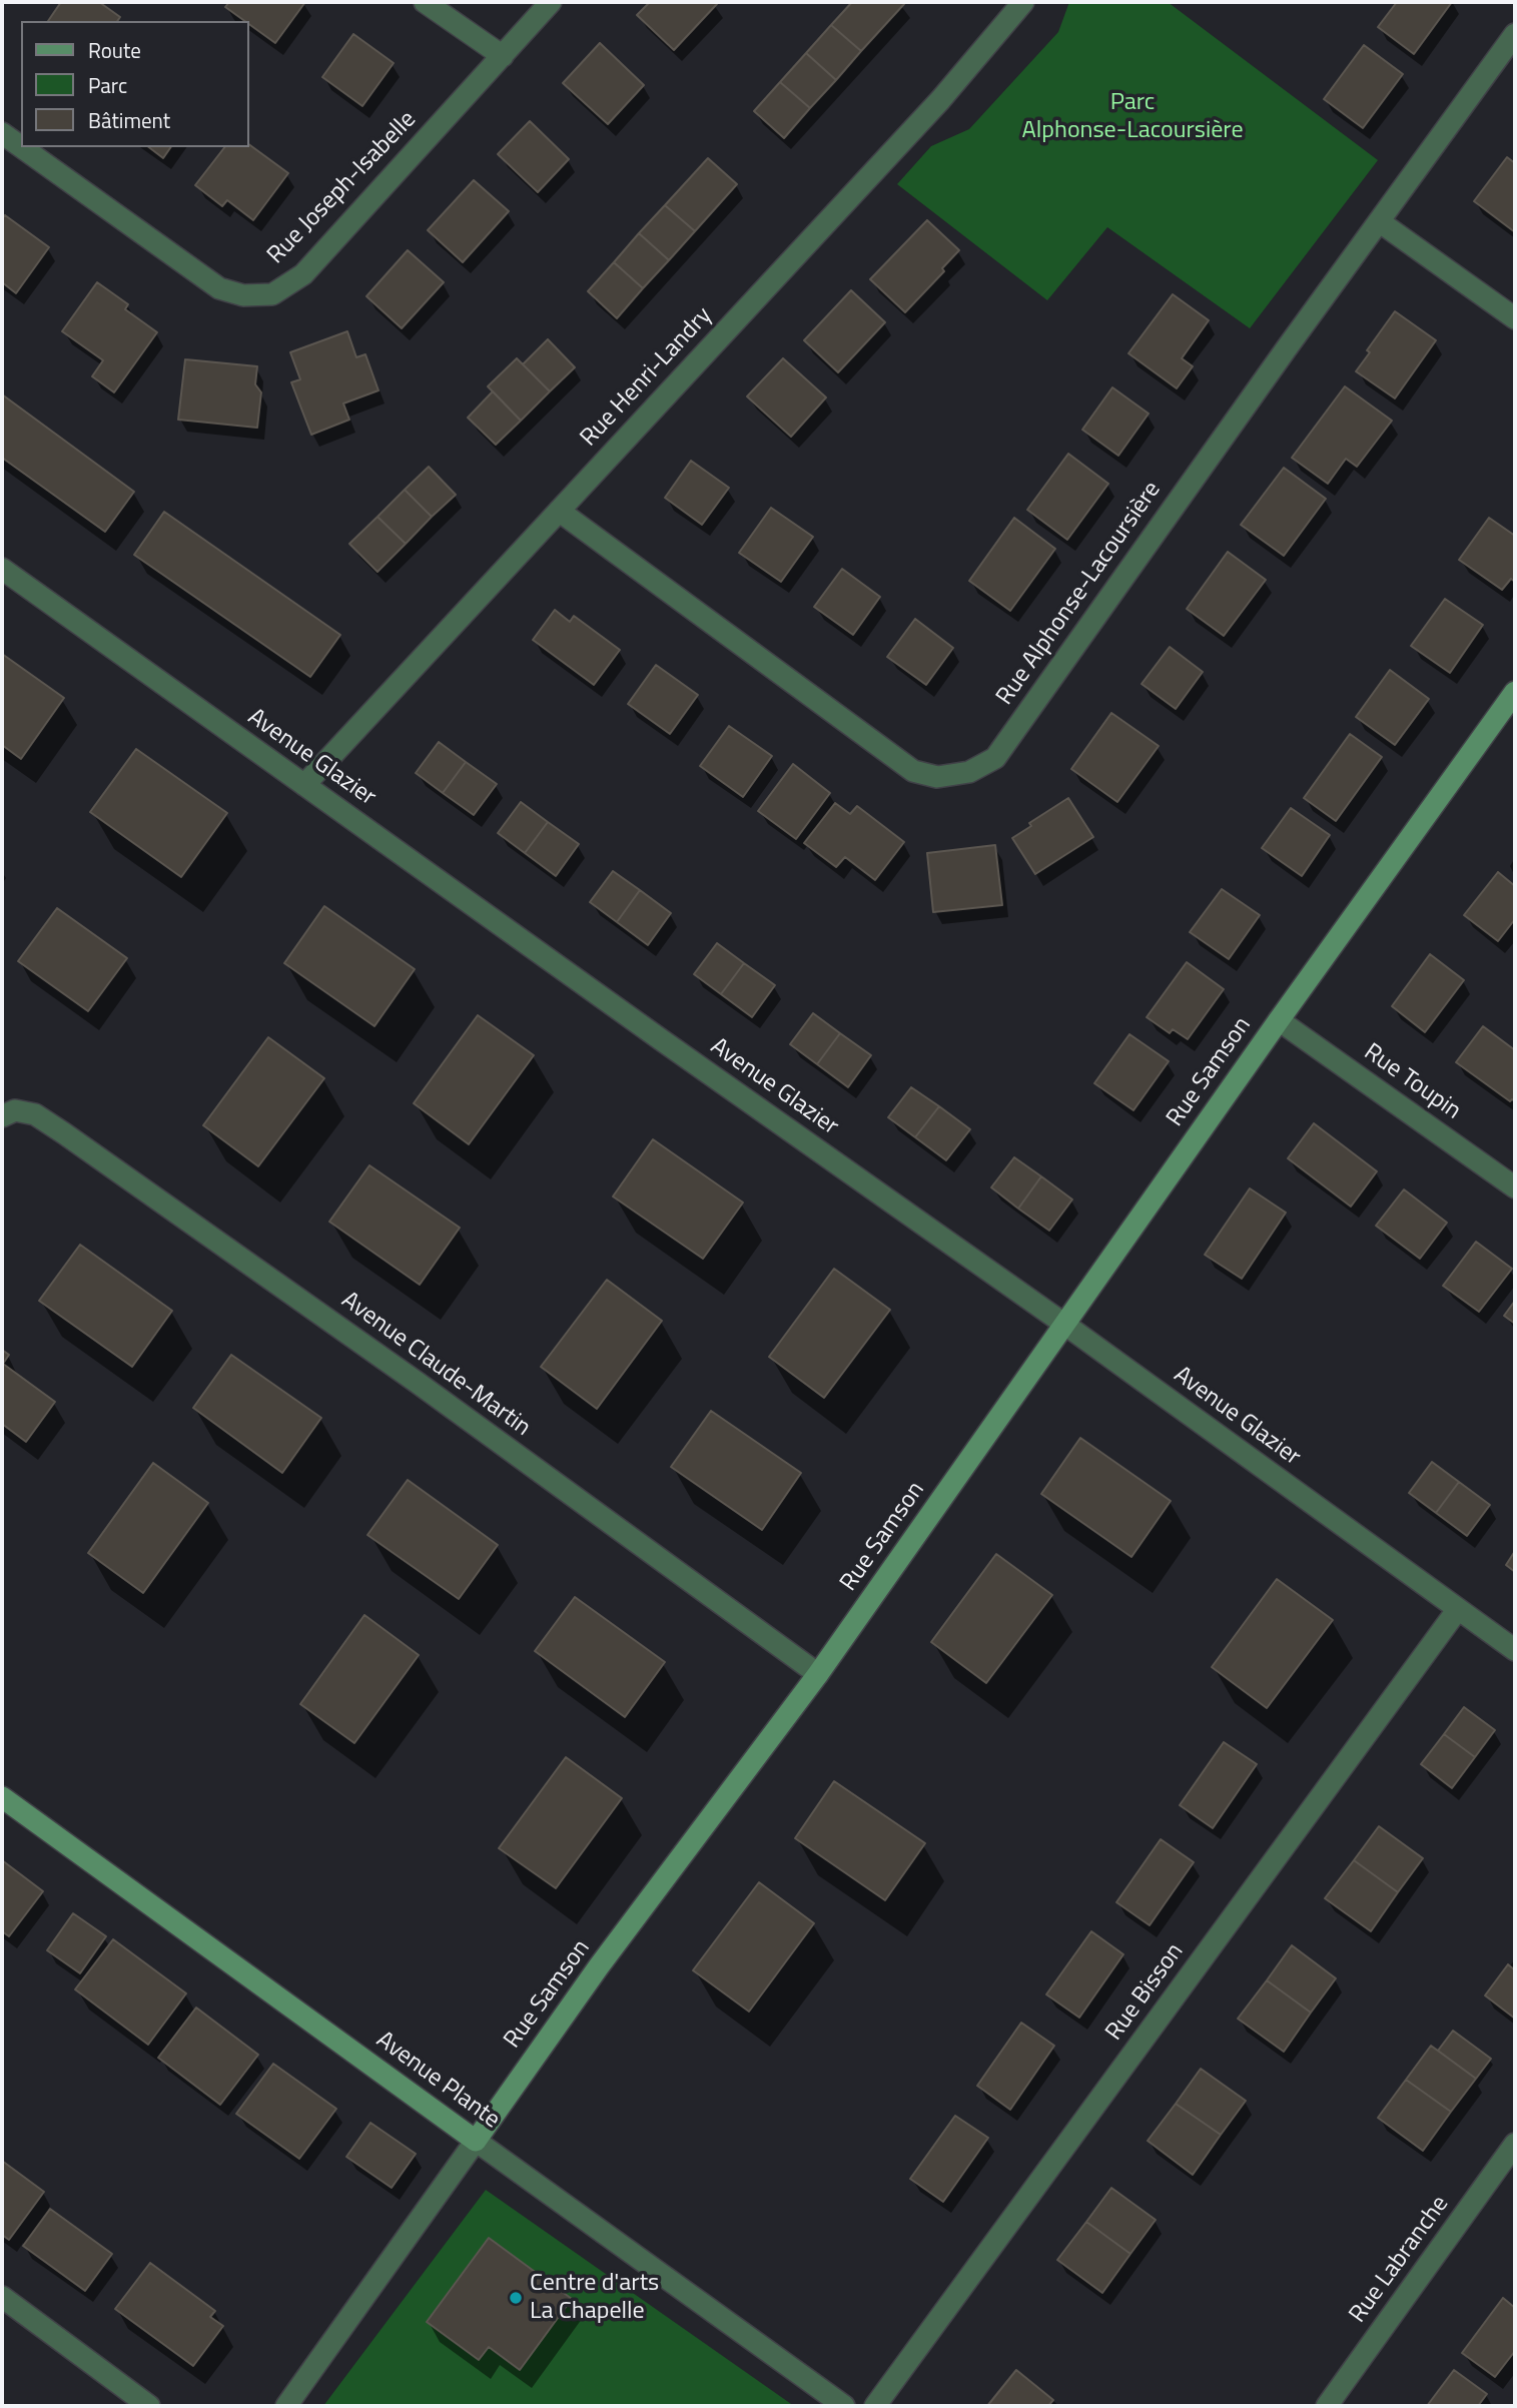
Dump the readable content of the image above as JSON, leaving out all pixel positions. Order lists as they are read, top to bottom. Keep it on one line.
{"streets":{"street":["Rue Joseph-Isabelle","Rue Henri-Landry","Rue Alphonse-Lacoursière","Avenue Glazier","Rue Samson","Rue Toupin","Avenue Claude-Martin","Rue Bisson","Avenue Plante","Rue Labranche"]},"crossings":[["Rue Henri-Landry","Rue Alphonse-Lacoursière"],["Rue Henri-Landry","Avenue Glazier"],["Avenue Glazier","Rue Samson"],["Avenue Glazier","Rue Bisson"],["Rue Samson","Rue Toupin"],["Rue Samson","Avenue Claude-Martin"],["Rue Samson","Avenue Plante"]],"parks":["Parc Alphonse-Lacoursière"],"places":["Centre d'arts La Chapelle"],"legend":["Route","Parc","Bâtiment"]}
